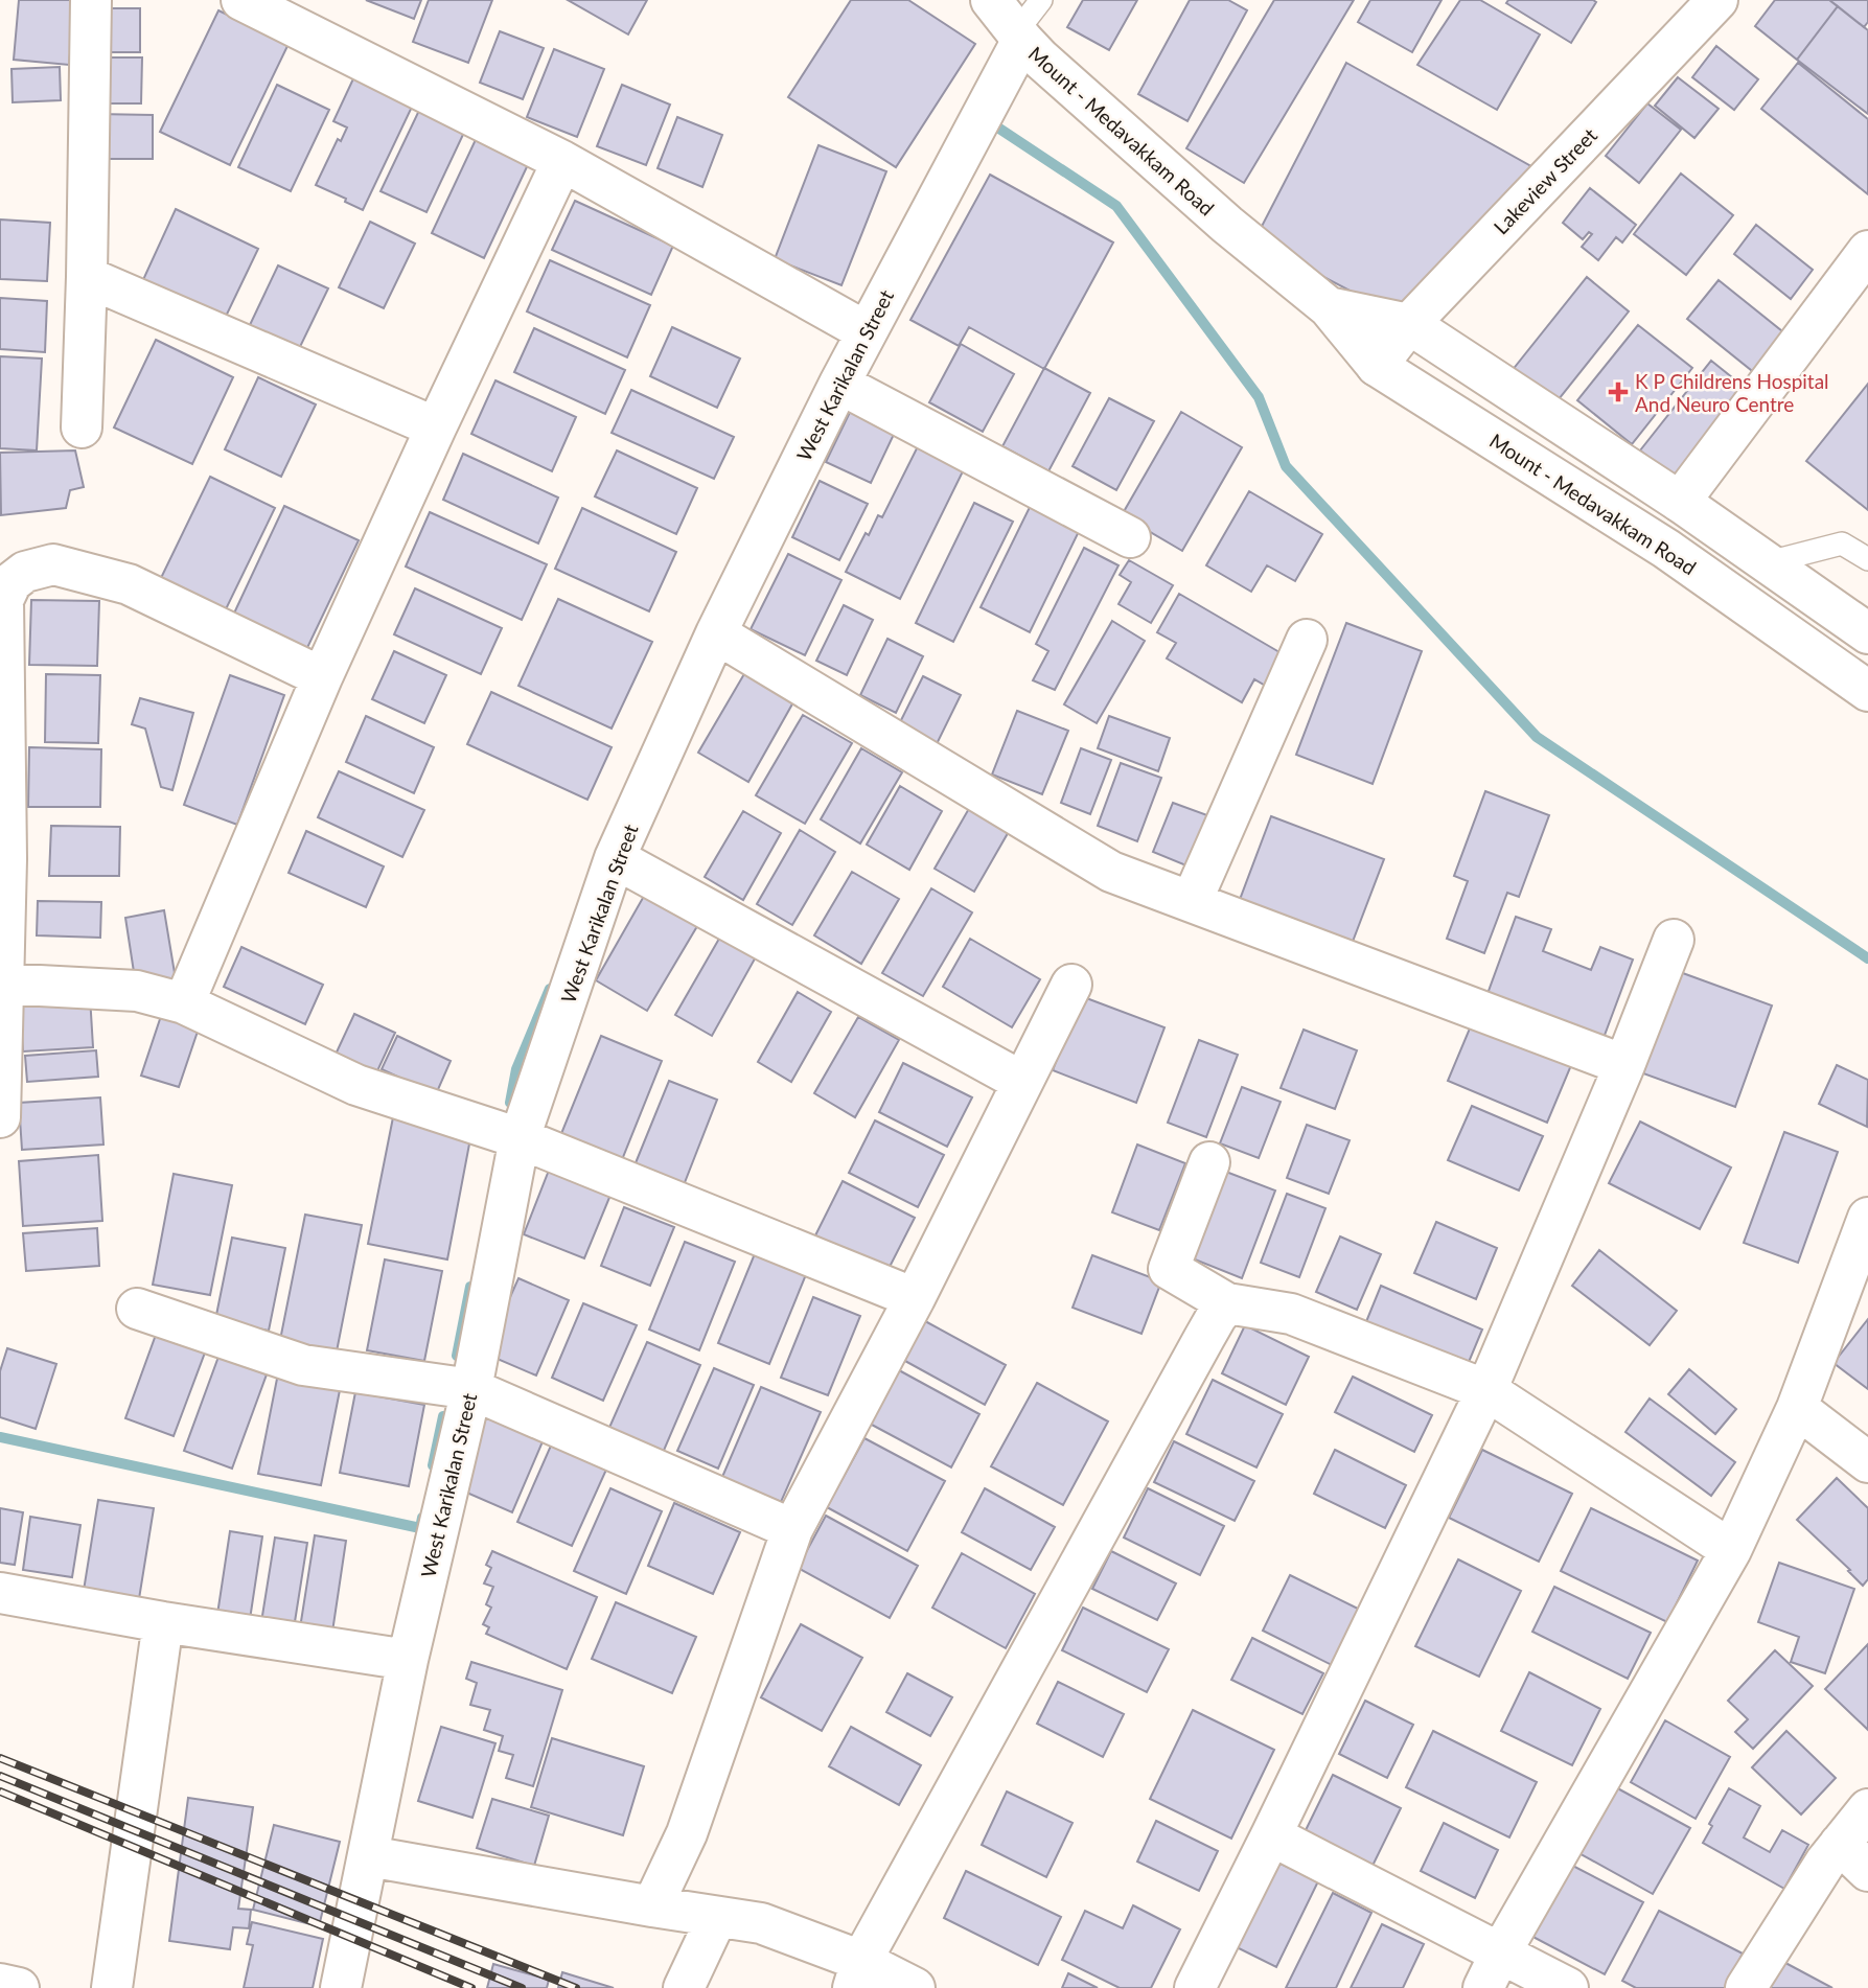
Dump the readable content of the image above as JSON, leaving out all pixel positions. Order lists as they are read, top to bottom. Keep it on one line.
{"streets":{"street":["Mount - Medavakkam Road","Lakeview Street","West Karikalan Street"]},"crossings":[["Mount - Medavakkam Road","Lakeview Street"],["Mount - Medavakkam Road","West Karikalan Street"]],"places":{"health":["K P Childrens Hospital And Neuro Centre"]}}
